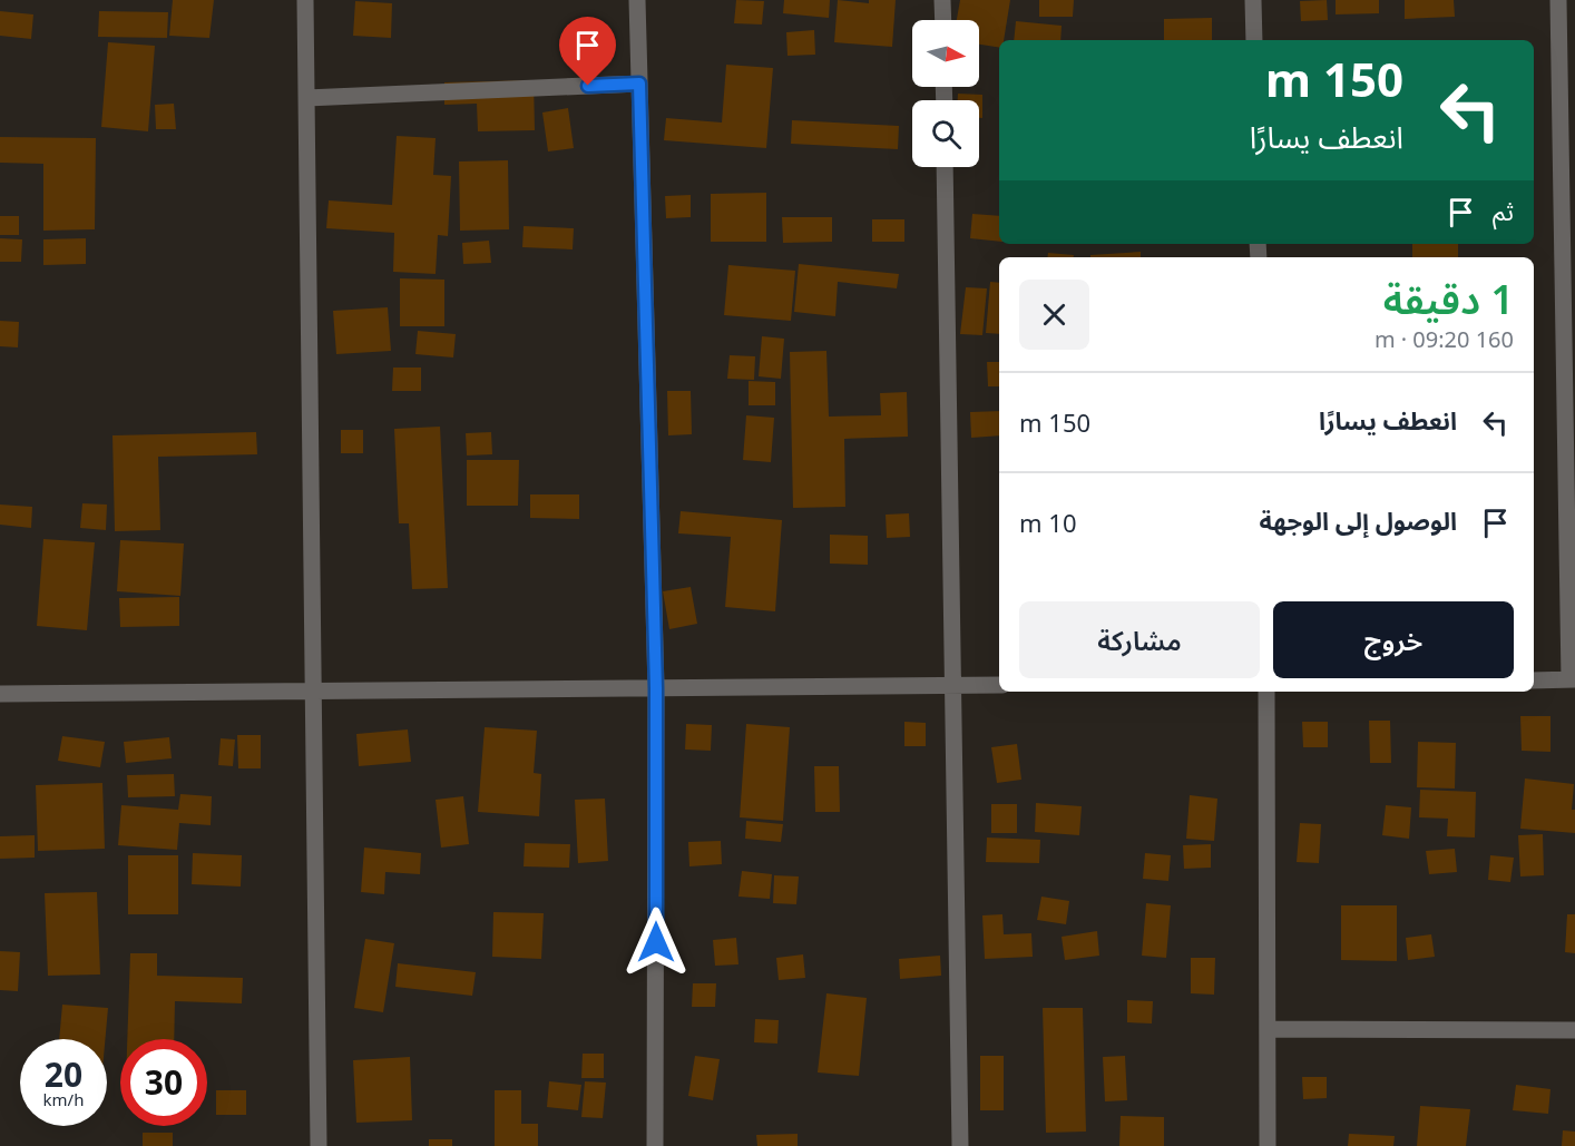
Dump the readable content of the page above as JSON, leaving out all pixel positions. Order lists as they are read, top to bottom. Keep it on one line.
{"north":"right","page":{"turn":["150 m","انعطف يسارًا"],"then":"ثم","heading":["1 دقيقة","160 m · 09:20"],"list":[{"name":"انعطف يسارًا","value":"150 m"},{"name":"الوصول إلى الوجهة","value":"10 m"}],"buttons":["خروج","مشاركة"],"speed":"20 km/h","limit":"30"}}
